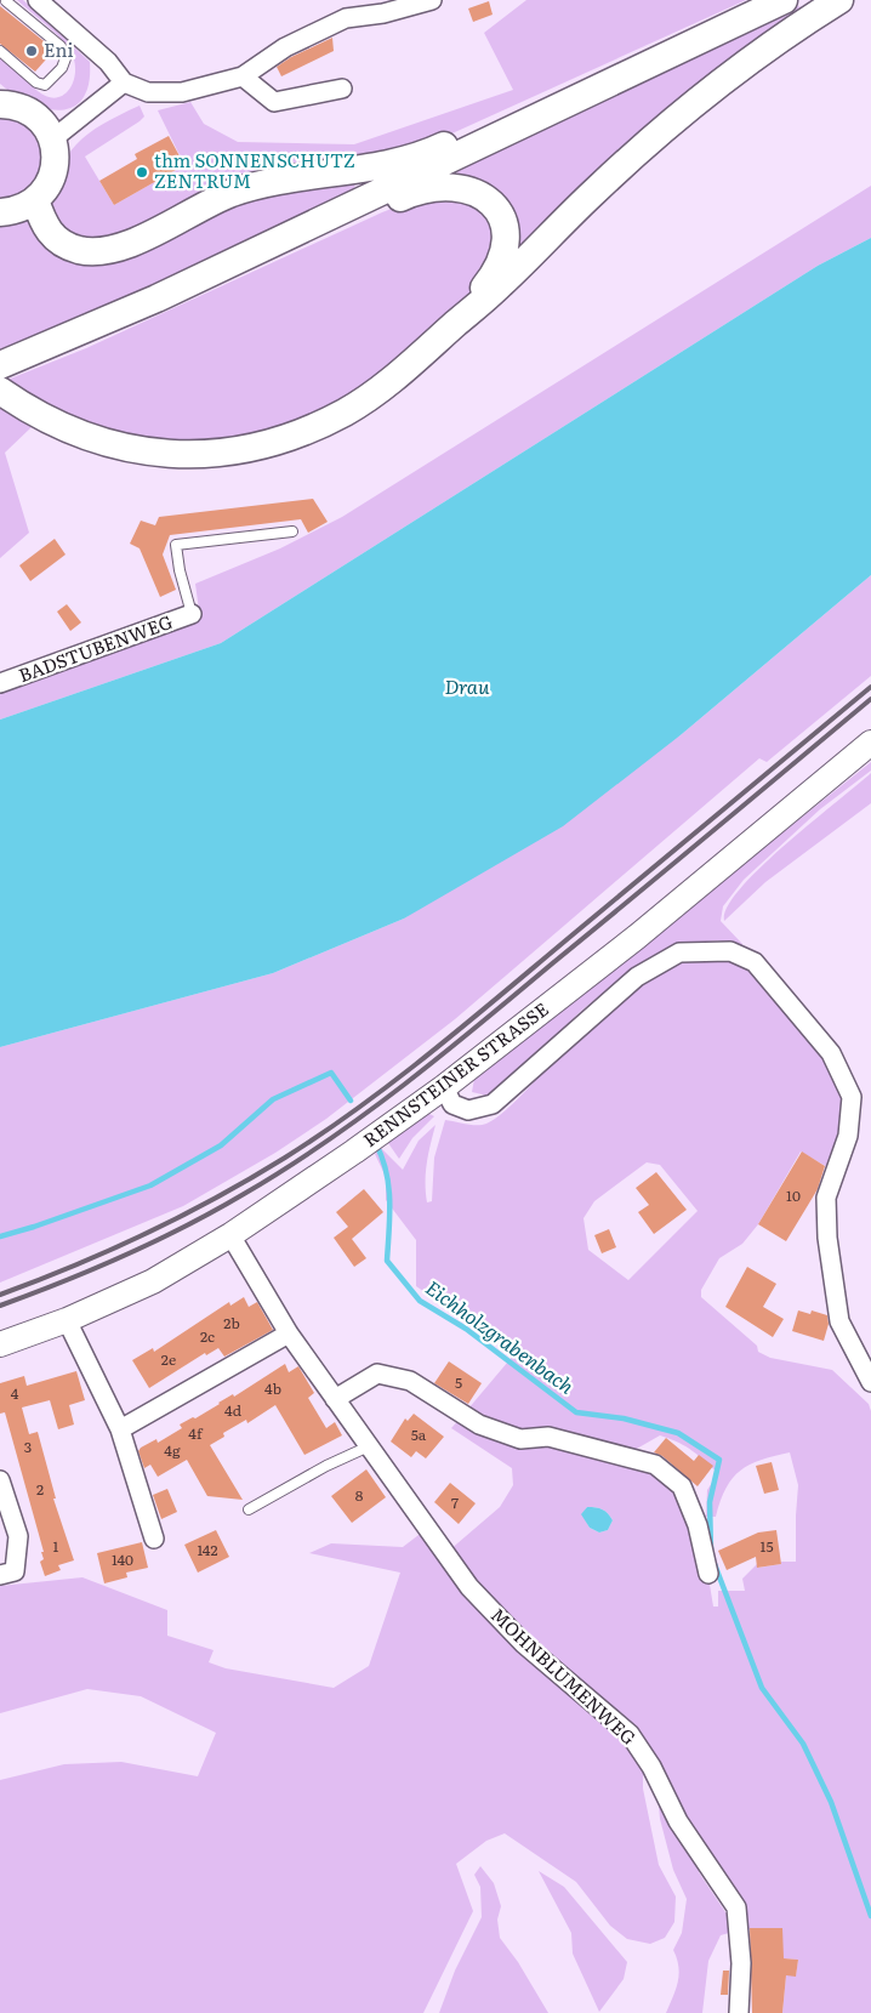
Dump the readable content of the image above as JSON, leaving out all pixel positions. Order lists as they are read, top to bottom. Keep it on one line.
{"streets":{"main road":["RENNSTEINER STRASSE"],"street":["BADSTUBENWEG","MOHNBLUMENWEG"]},"crossings":[["RENNSTEINER STRASSE","MOHNBLUMENWEG"]],"water":["Drau","Eichholzgrabenbach"],"places":["Eni","thm SONNENSCHUTZ ZENTRUM"],"house_numbers":["10","2b","2c","2e","5","4b","4","4d","4f","5a","3","4g","2","8","7","1","15","142","140"]}
